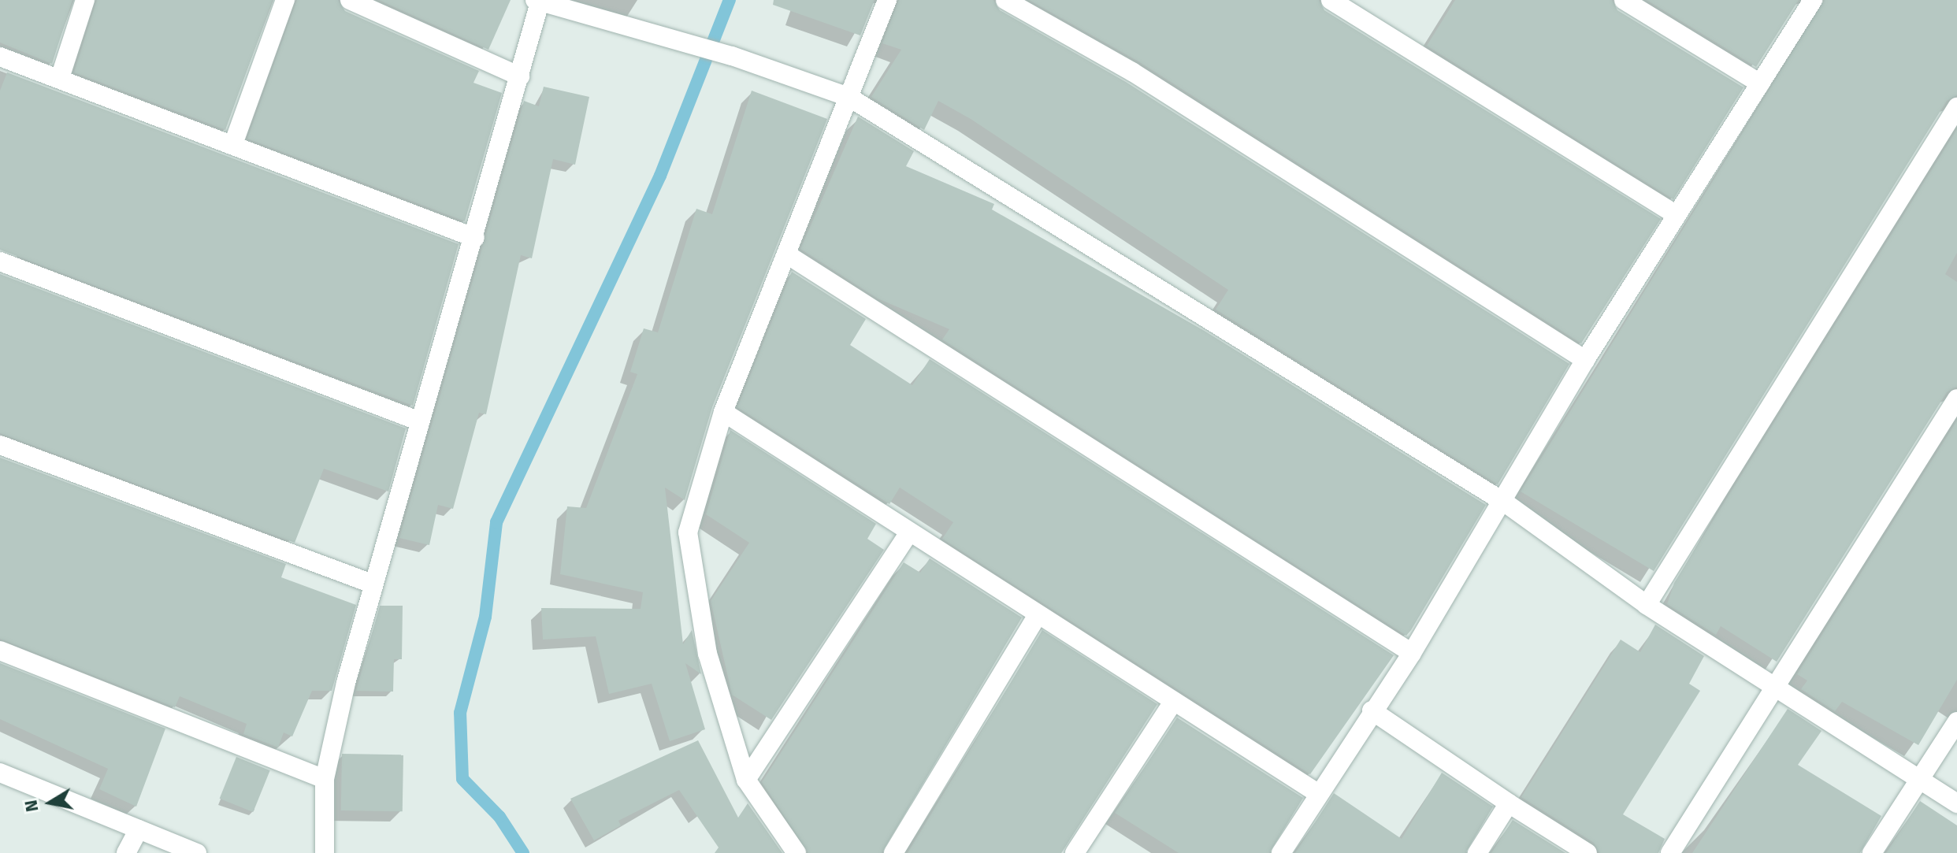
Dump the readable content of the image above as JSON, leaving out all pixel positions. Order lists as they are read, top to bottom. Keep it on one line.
{"north":"left"}
